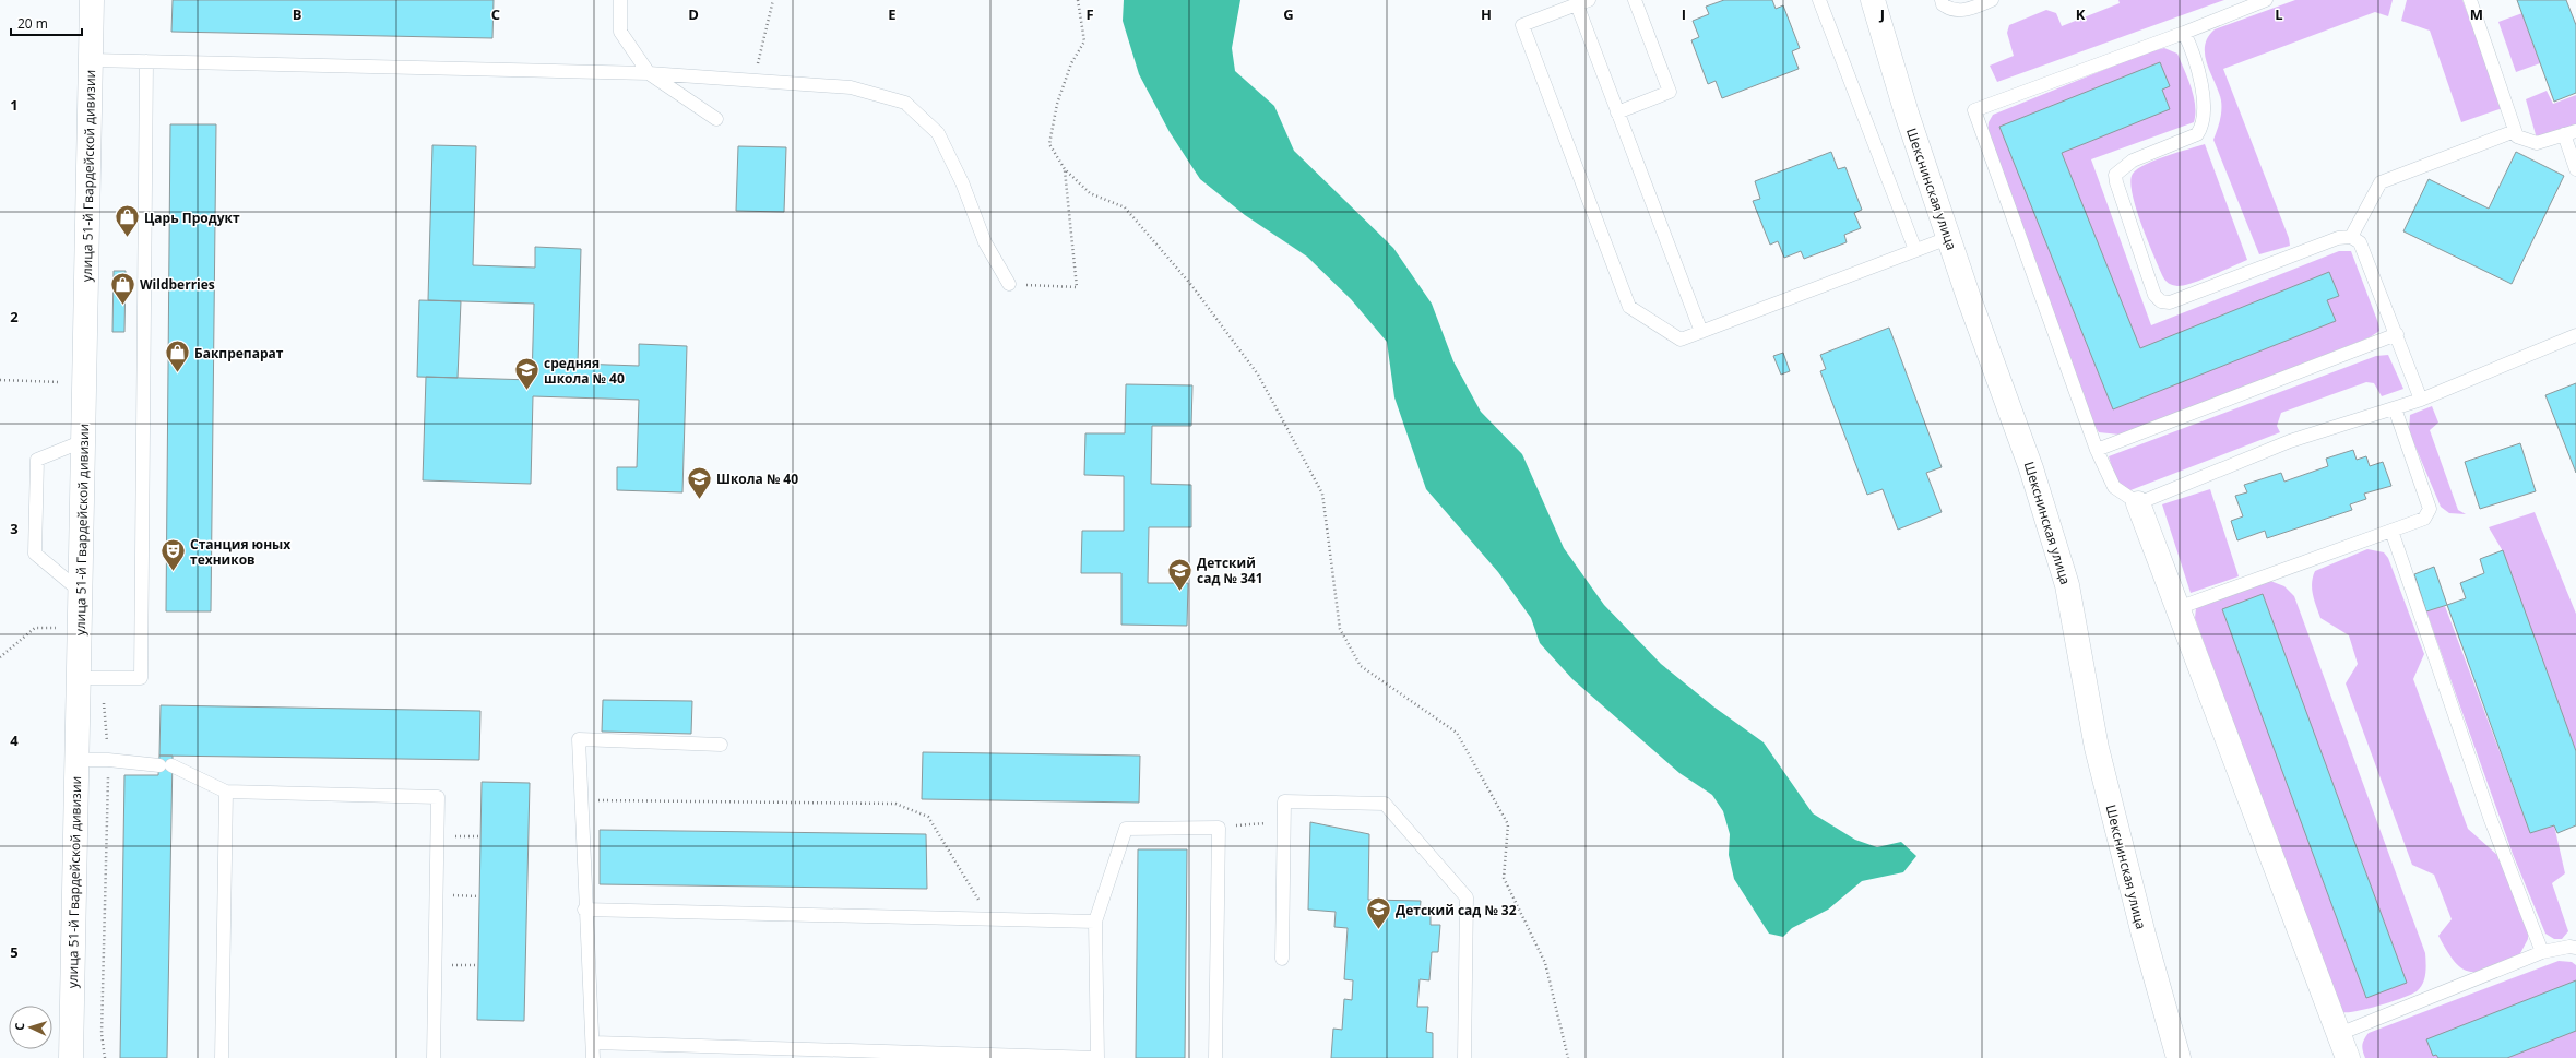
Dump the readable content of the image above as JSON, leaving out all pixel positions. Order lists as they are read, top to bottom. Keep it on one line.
{"streets":{"street":["улица 51-й Гвардейской дивизии","Шекснинская улица"]},"places":{"shop":["Царь Продукт","Wildberries","Бакпрепарат"],"school or university":["средняя школа № 40","Школа № 40","Детский сад № 341","Детский сад № 32"],"theatre":["Станция юных техников"]},"scale_bar":"20 m","north":"left","grid":{"columns":["B","C","D","E","F","G","H","I","J","K","L","M"],"rows":["1","2","3","4","5"]}}
